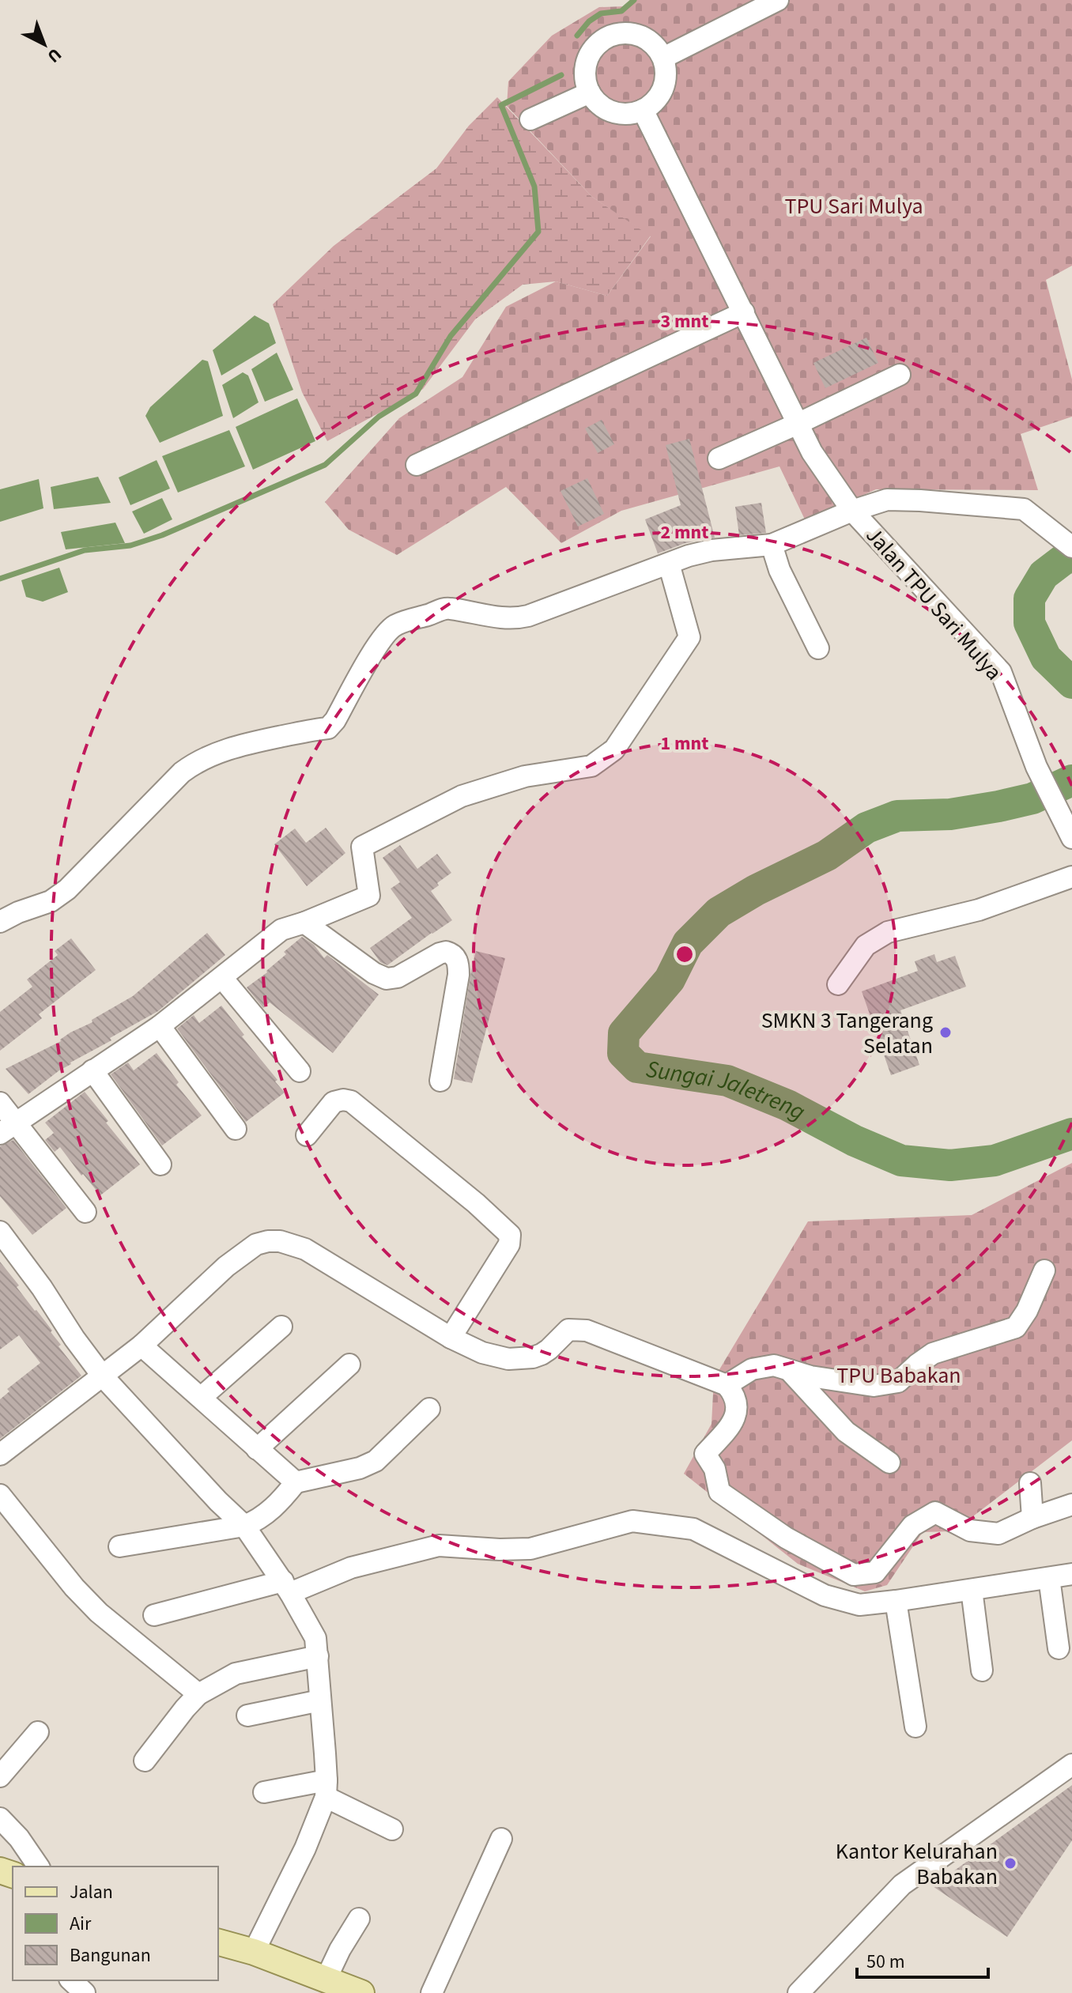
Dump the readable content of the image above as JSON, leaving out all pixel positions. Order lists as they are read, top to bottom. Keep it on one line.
{"streets":{"street":["Jalan TPU Sari Mulya"]},"water":["Sungai Jaletreng"],"parks":["TPU Sari Mulya","TPU Babakan"],"places":["SMKN 3 Tangerang Selatan","Kantor Kelurahan Babakan"],"legend":["Jalan","Air","Bangunan"],"scale_bar":"50 m","north":"bottom right","rings":["3 mnt","2 mnt","1 mnt"]}
